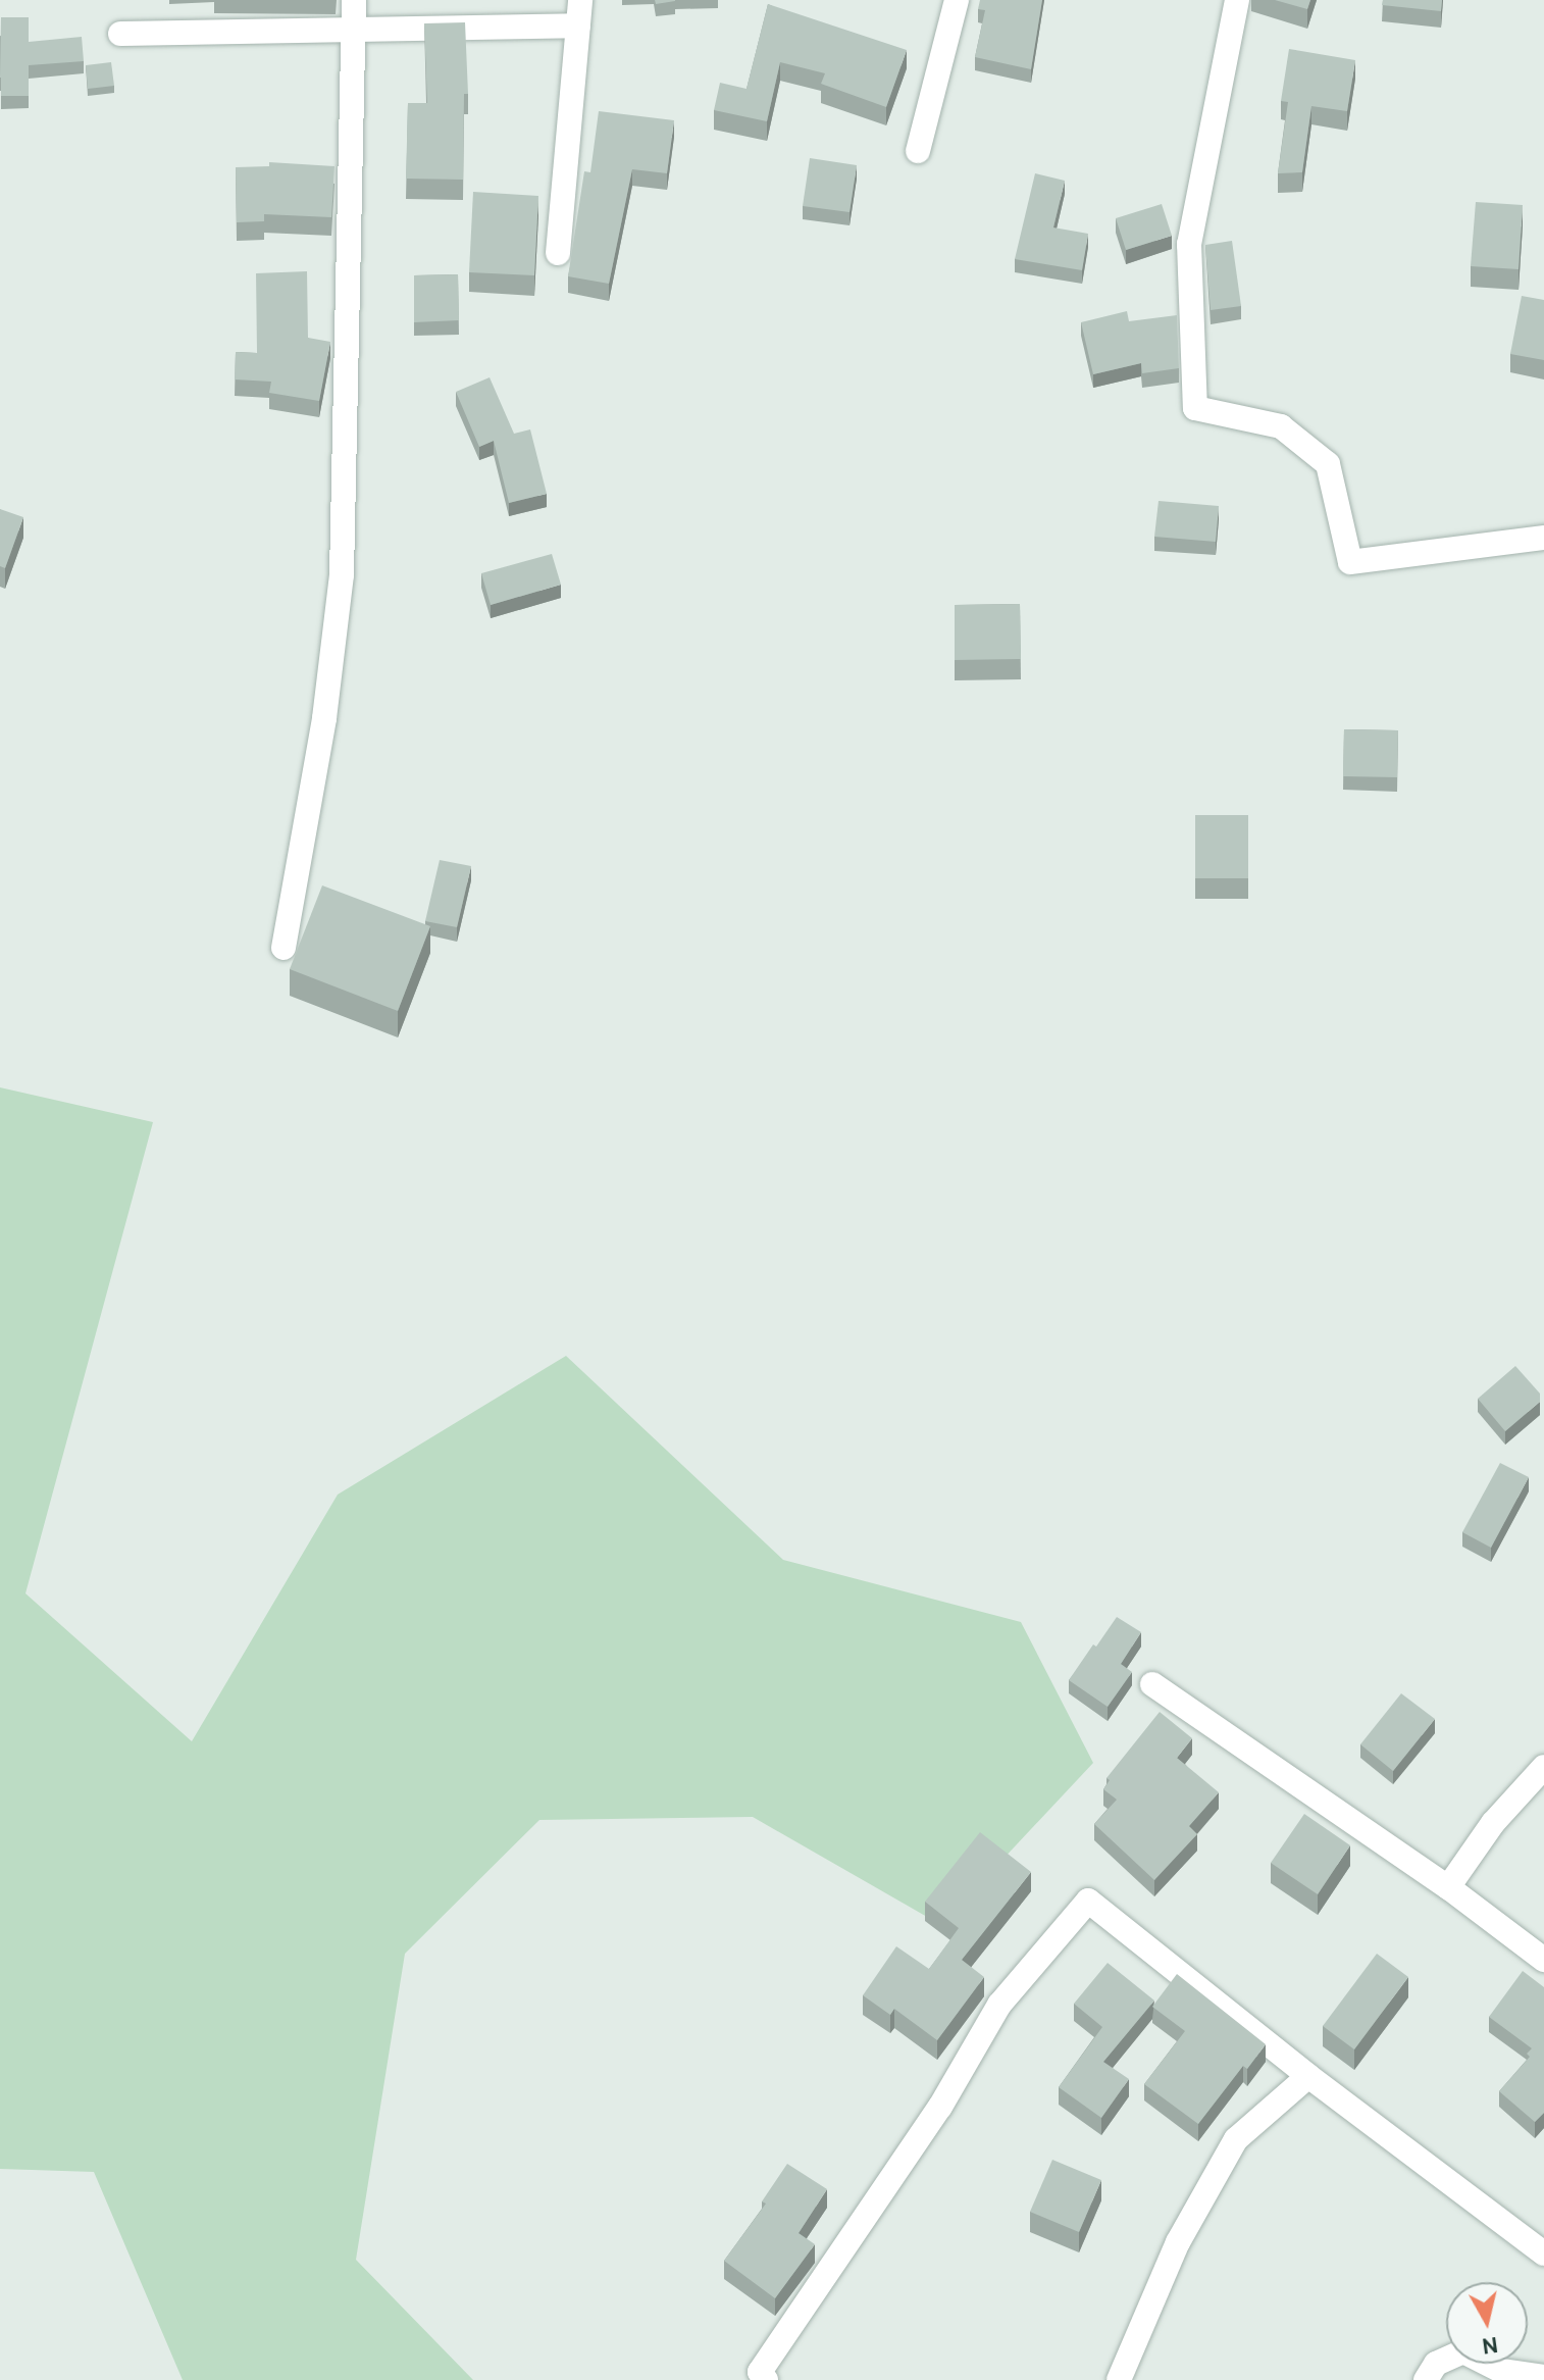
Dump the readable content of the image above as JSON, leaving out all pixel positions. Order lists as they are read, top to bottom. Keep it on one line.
{"north":"bottom"}
